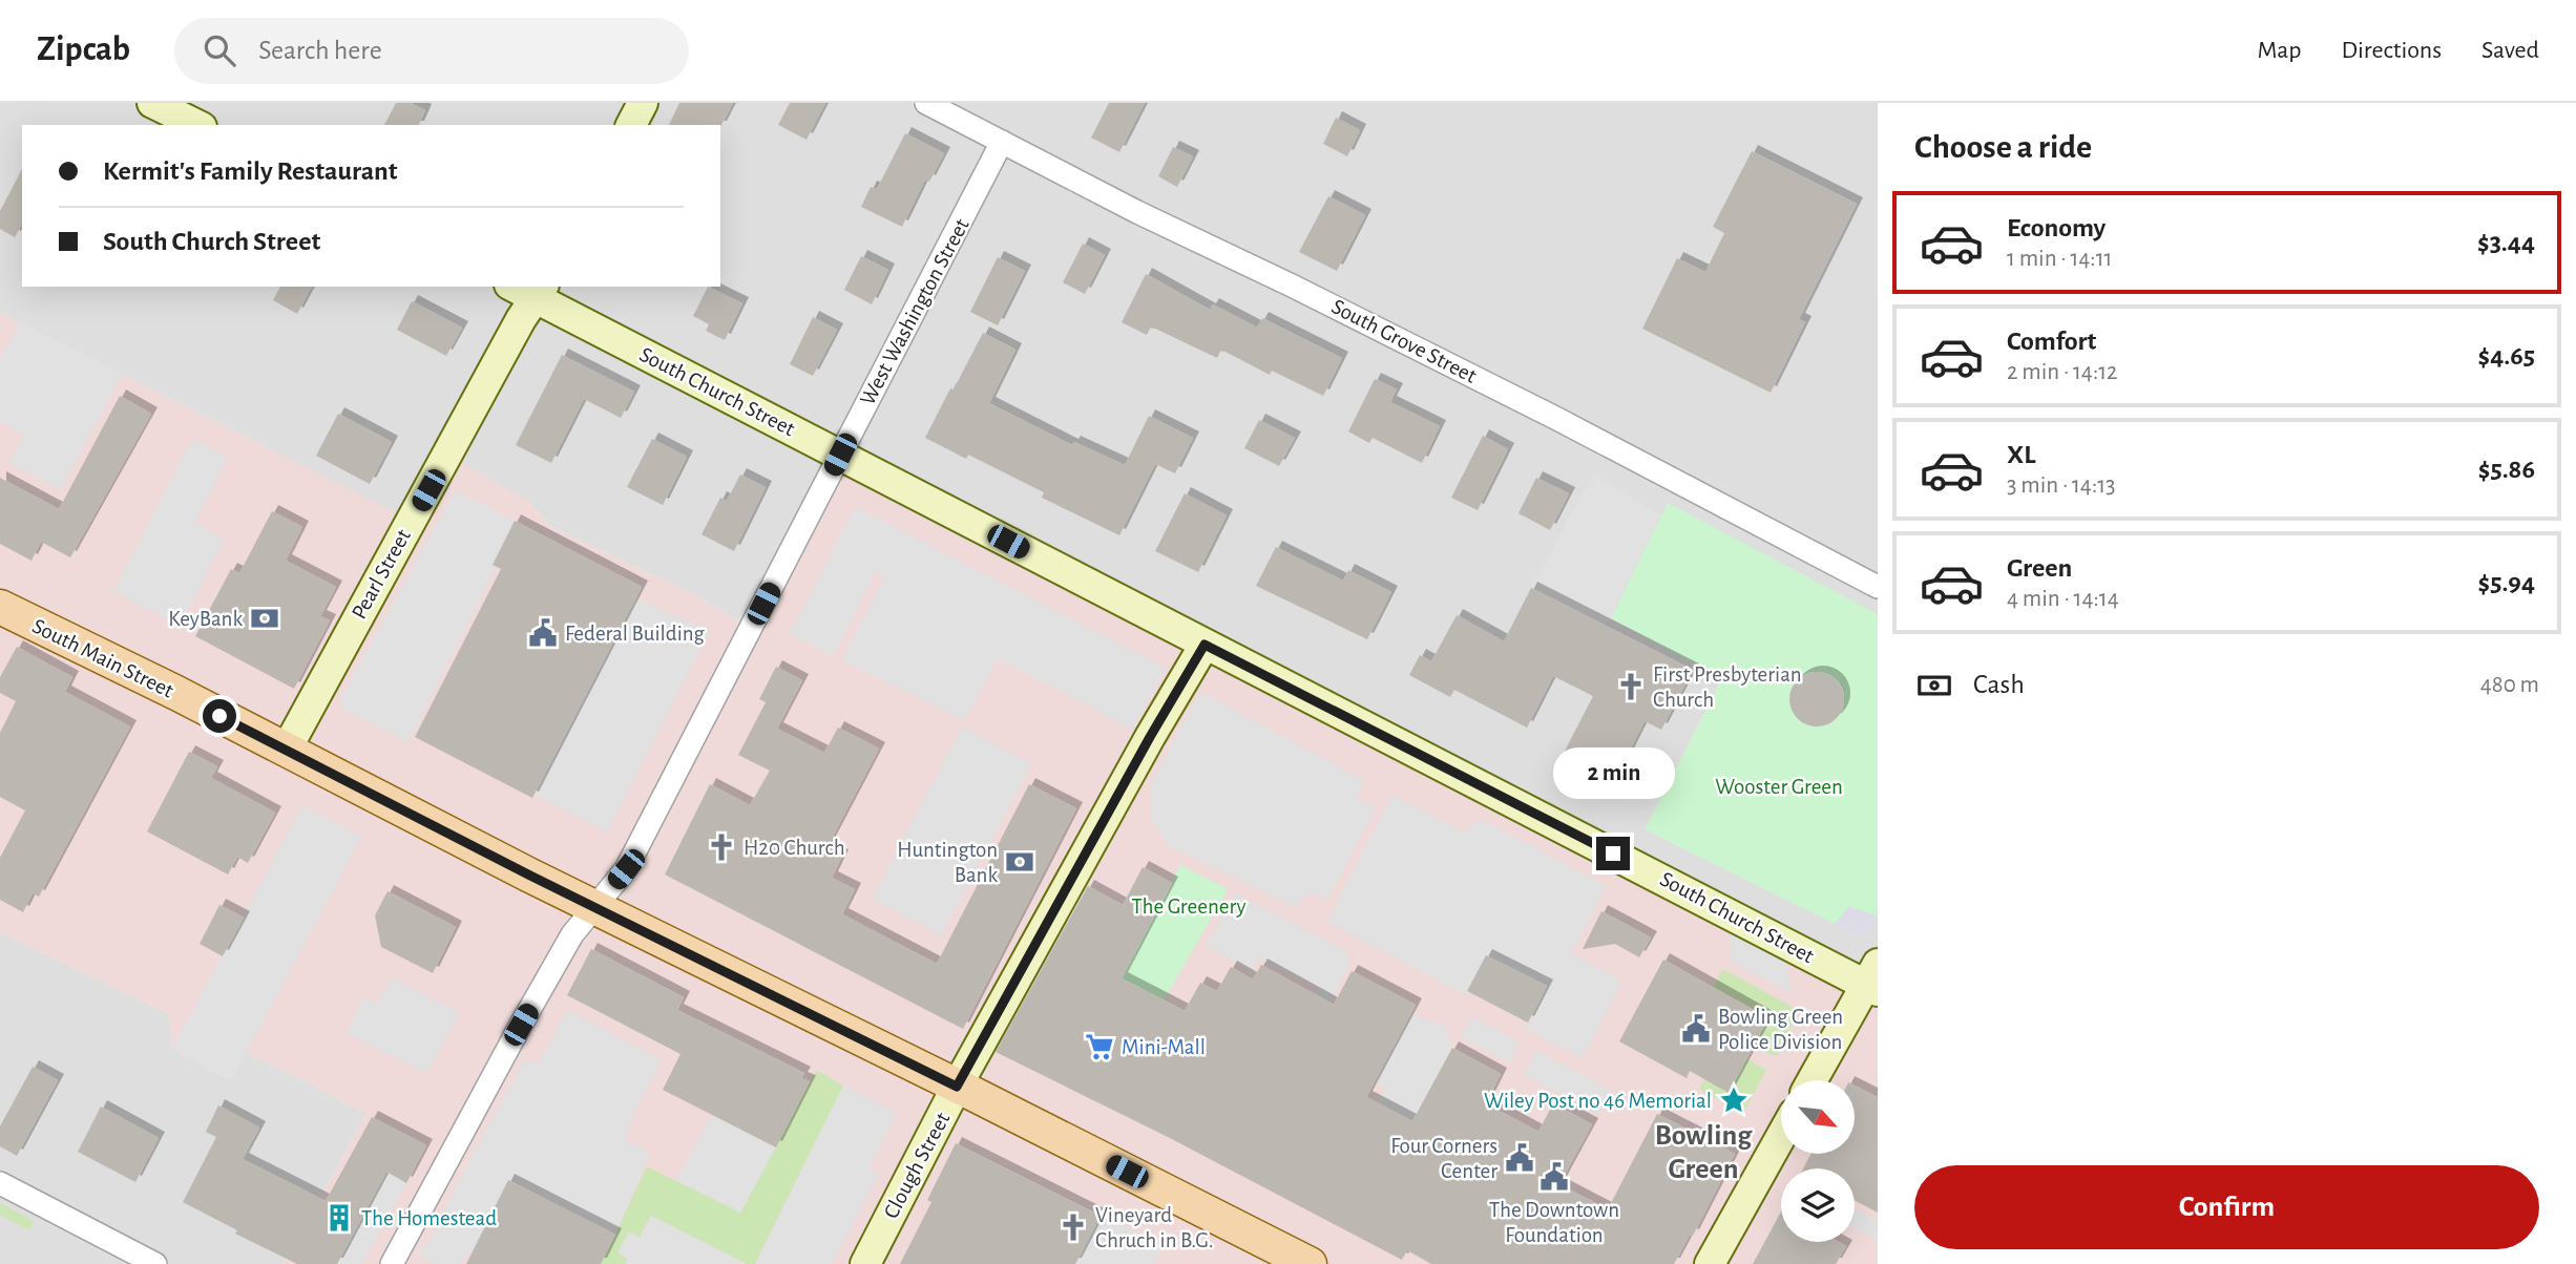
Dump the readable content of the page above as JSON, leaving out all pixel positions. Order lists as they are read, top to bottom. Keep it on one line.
{"streets":{"main road":["South Main Street"],"street":["West Washington Street","South Grove Street","South Church Street","Pearl Street","Clough Street"]},"crossings":[["West Washington Street","South Grove Street"],["West Washington Street","South Church Street"],["West Washington Street","South Main Street"],["South Church Street","Pearl Street"],["South Church Street","Clough Street"],["Pearl Street","South Main Street"],["South Main Street","Clough Street"]],"districts":["Bowling Green"],"parks":["Wooster Green","The Greenery"],"places":{"bank":["KeyBank","Huntington Bank"],"public building":["Federal Building","Bowling Green Police Division","Four Corners Center","The Downtown Foundation"],"church":["First Presbyterian Church","H20 Church","Vineyard Chruch in B.G."],"supermarket":["Mini-Mall"],"place":["Wiley Post no 46 Memorial"],"building":["The Homestead"]},"north":"bottom right","page":{"header":"Zipcab","search":"Search here","nav":["Map","Directions","Saved"],"heading":"Choose a ride","banner":["Kermit's Family Restaurant","South Church Street"],"list":[{"name":"Economy","note":"1 min · 14:11","value":"$3.44"},{"name":"Comfort","note":"2 min · 14:12","value":"$4.65"},{"name":"XL","note":"3 min · 14:13","value":"$5.86"},{"name":"Green","note":"4 min · 14:14","value":"$5.94"}],"pay":["Cash","480 m"],"bubble":"2 min","buttons":"Confirm"}}
